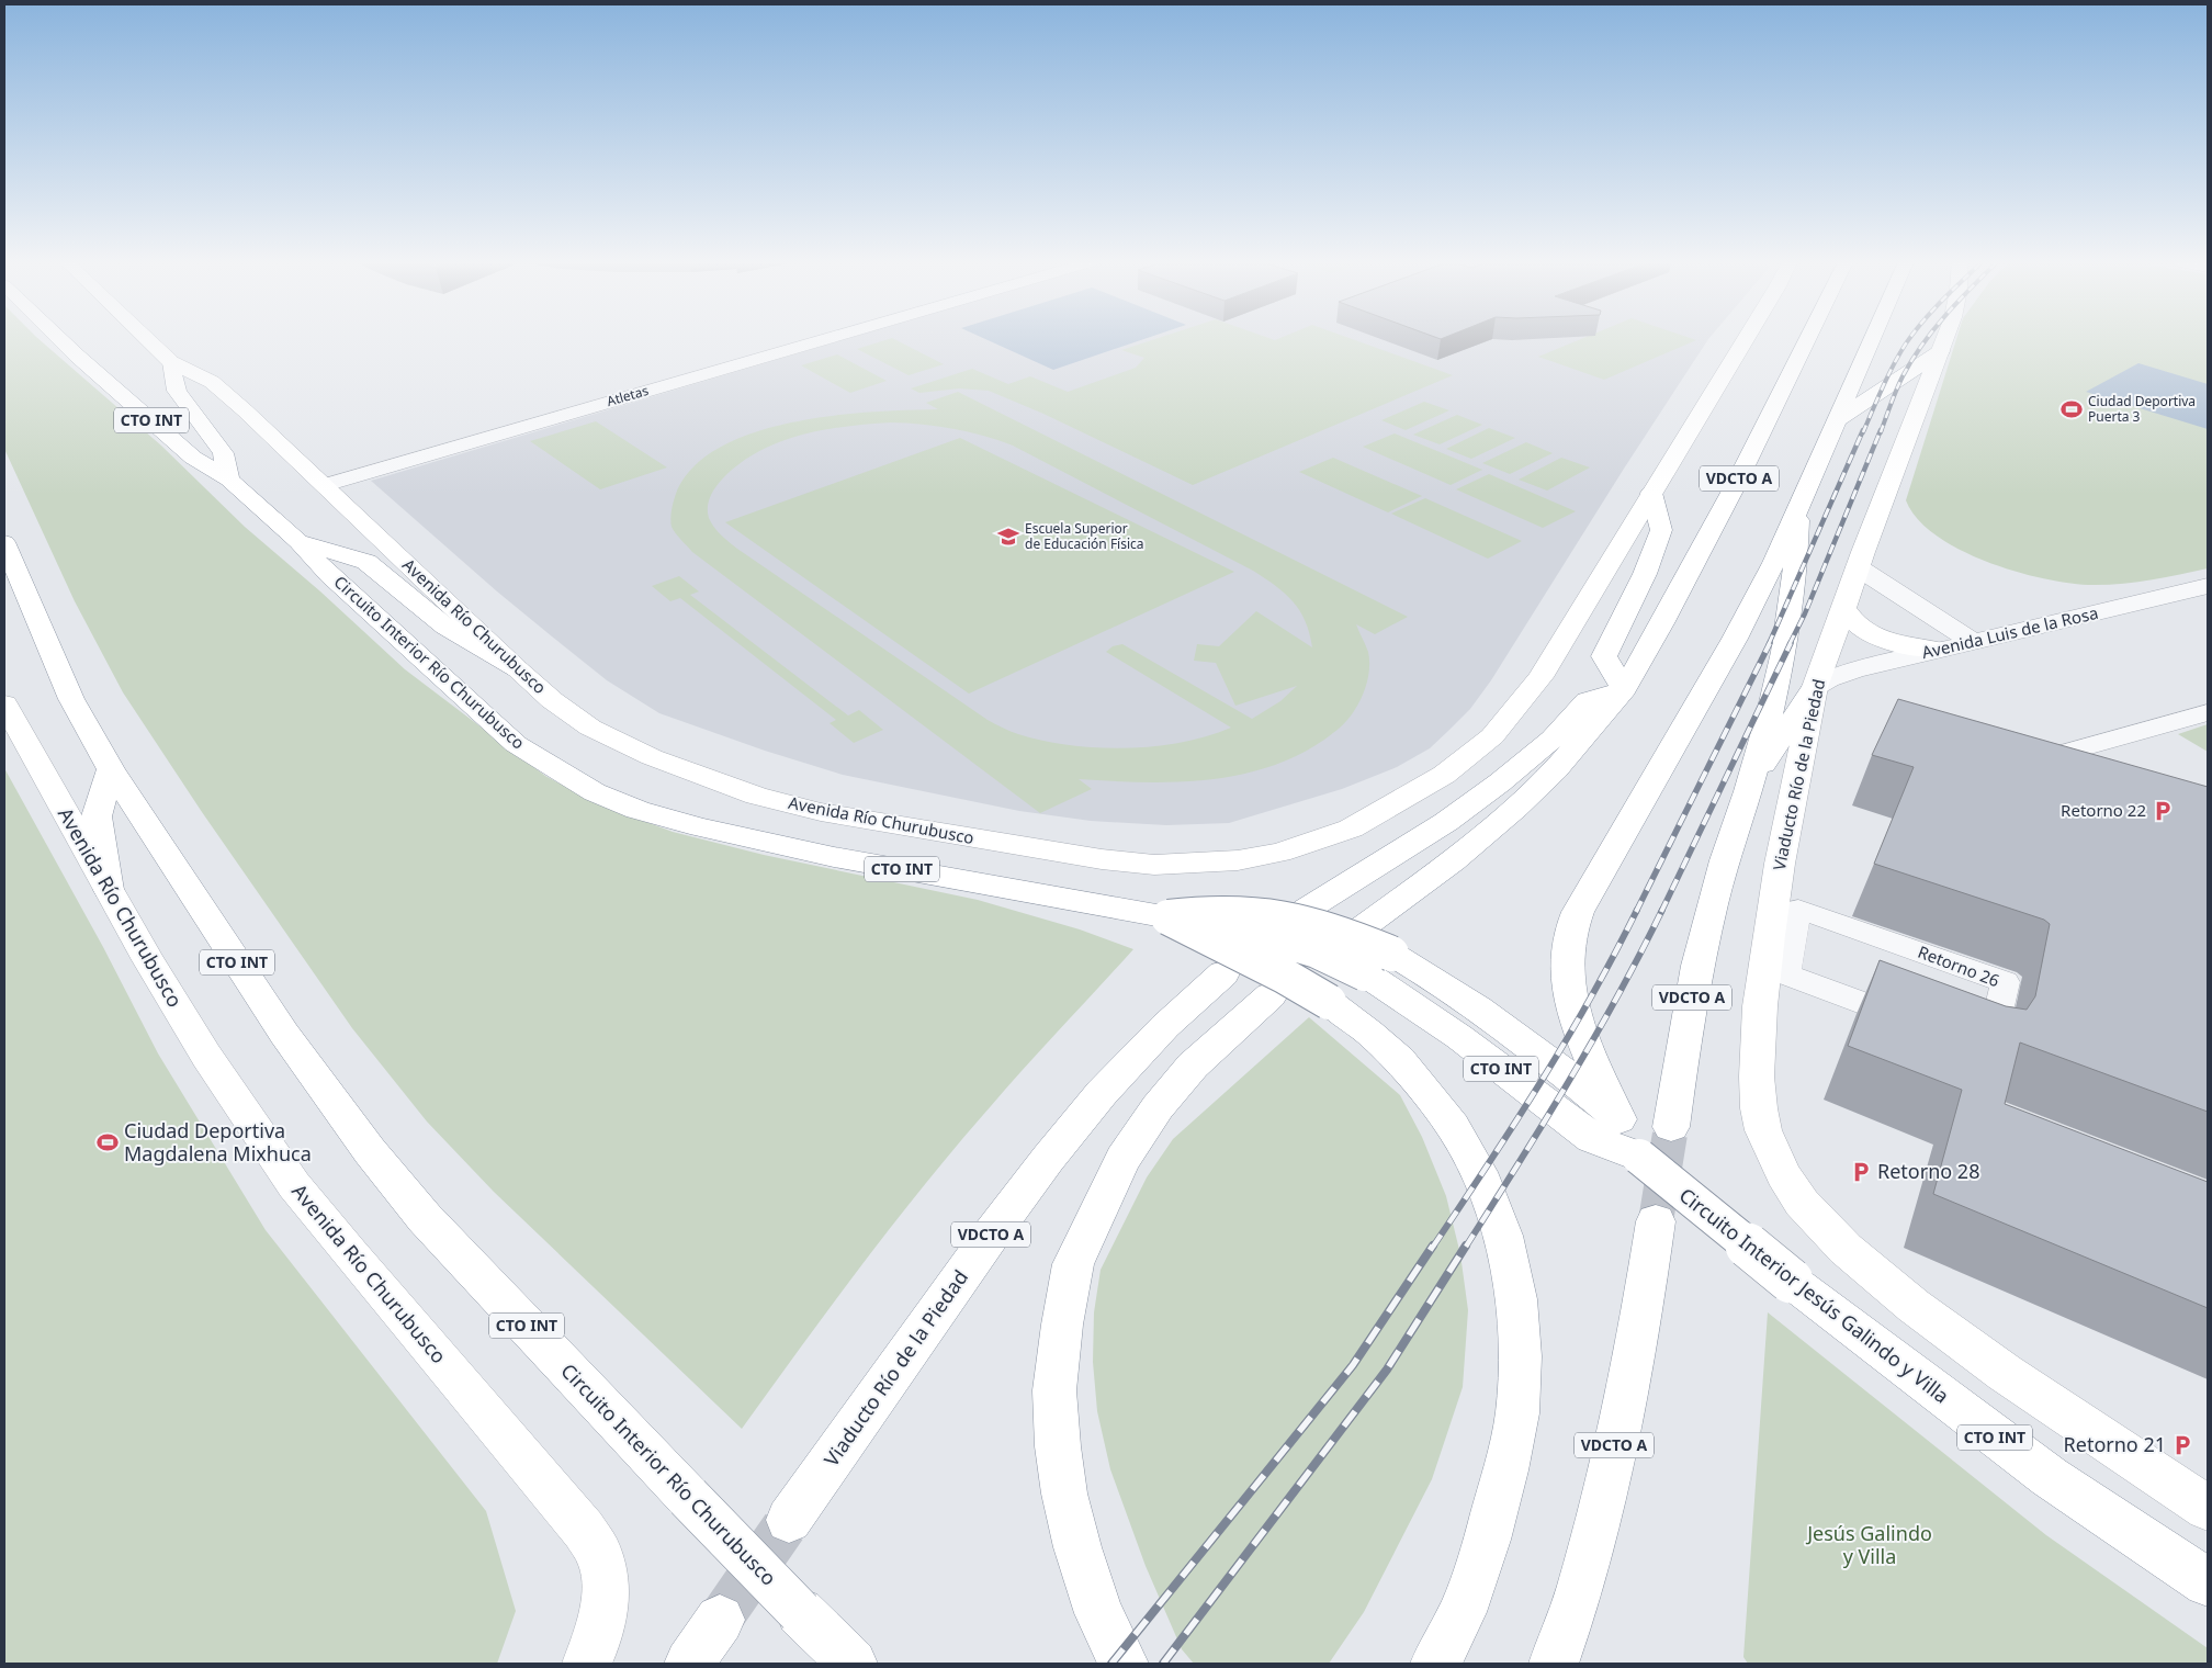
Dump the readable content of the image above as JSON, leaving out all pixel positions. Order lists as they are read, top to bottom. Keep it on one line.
{"streets":{"main road":["CTO INT","VDCTO A","Avenida Río Churubusco","Circuito Interior Río Churubusco","Viaducto Río de la Piedad","Circuito Interior Jesús Galindo y Villa"],"street":["Atletas","Avenida Luis de la Rosa","Retorno 26"]},"crossings":[["Atletas","Avenida Río Churubusco"],["Avenida Luis de la Rosa","Viaducto Río de la Piedad"],["Circuito Interior Río Churubusco","Circuito Interior Jesús Galindo y Villa"]],"parks":["Jesús Galindo y Villa"],"places":{"sports":["Ciudad Deportiva Puerta 3","Ciudad Deportiva Magdalena Mixhuca"],"school or university":["Escuela Superior de Educación Física"],"parking":["Retorno 22","Retorno 28","Retorno 21"]}}
